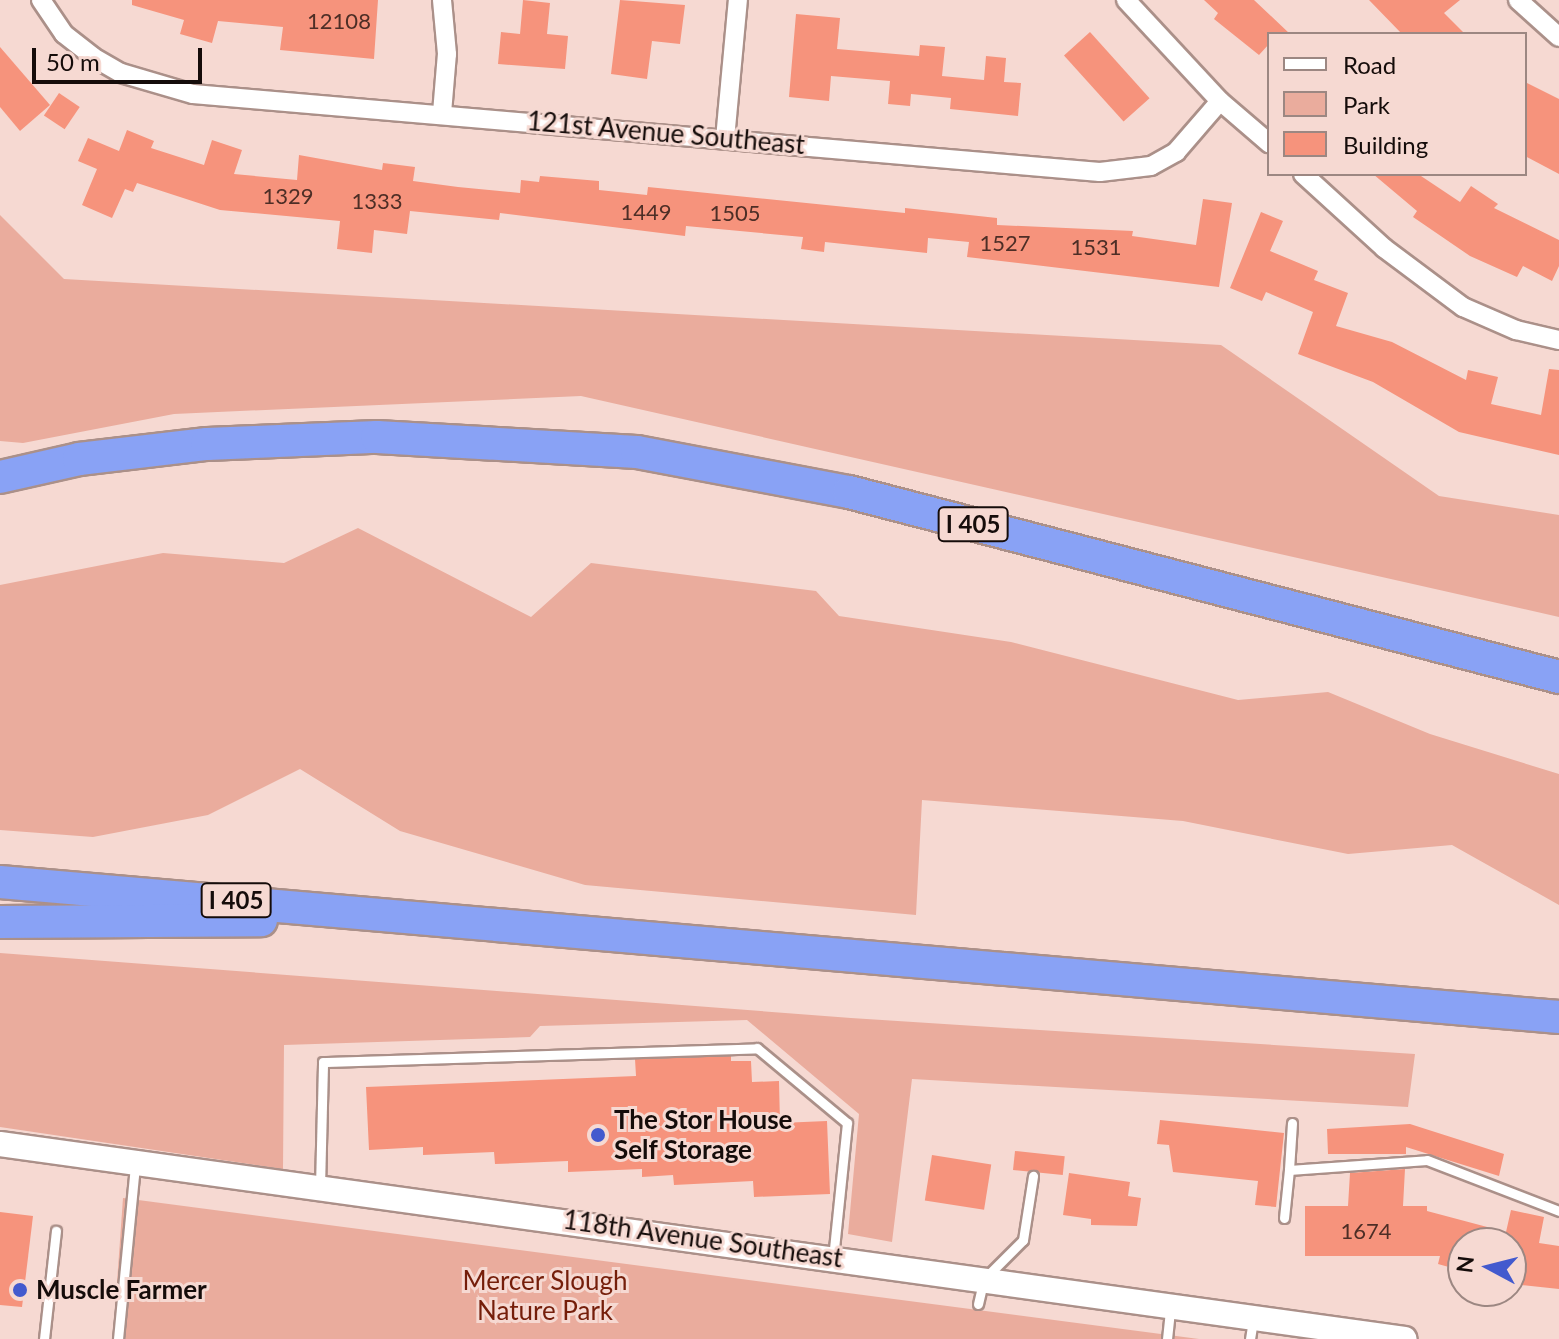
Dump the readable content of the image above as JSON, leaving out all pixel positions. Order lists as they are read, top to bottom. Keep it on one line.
{"streets":{"highway":["I 405"],"street":["121st Avenue Southeast","118th Avenue Southeast"]},"parks":["Mercer Slough Nature Park"],"places":["The Stor House Self Storage","Muscle Farmer"],"house_numbers":["12108","1329","1333","1449","1505","1527","1531","1674"],"legend":["Road","Park","Building"],"scale_bar":"50 m","north":"left"}
